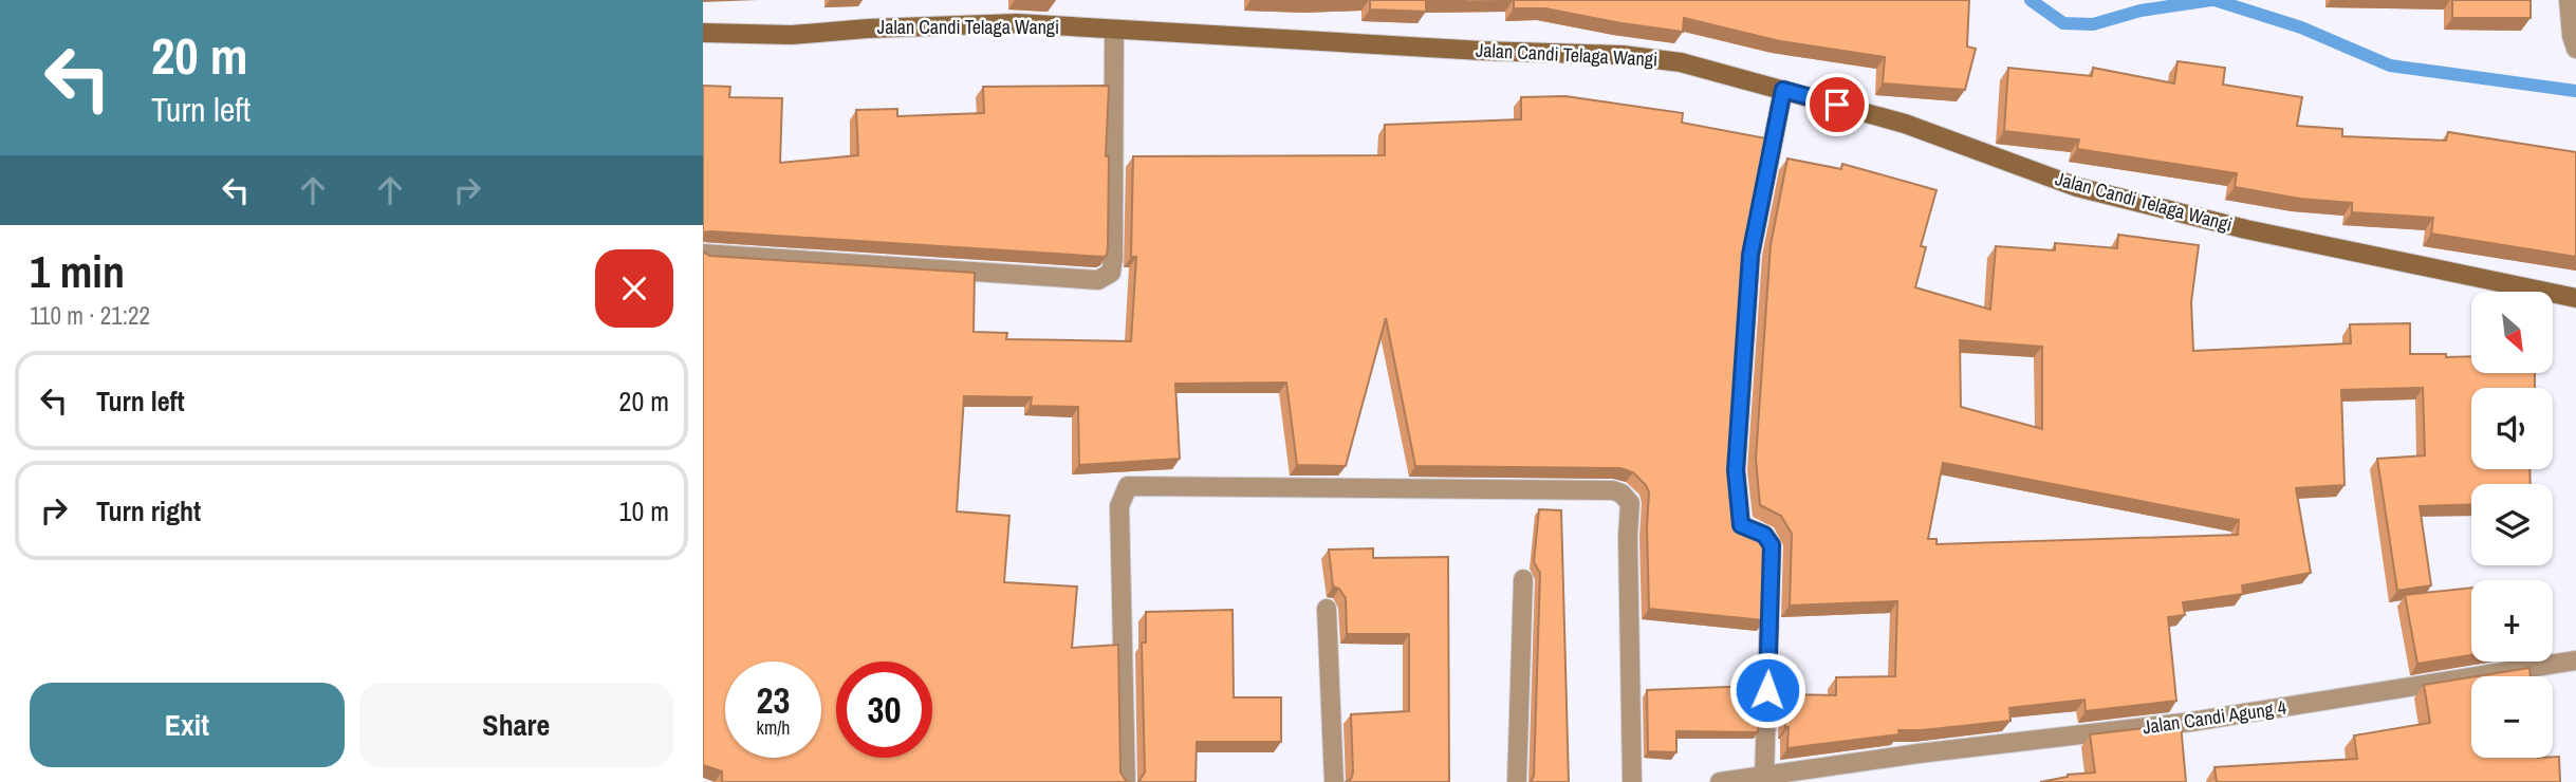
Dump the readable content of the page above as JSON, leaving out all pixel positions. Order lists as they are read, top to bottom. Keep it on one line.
{"streets":{"street":["Jalan Candi Telaga Wangi","Jalan Candi Agung 4"]},"north":"bottom right","page":{"turn":["20 m","Turn left"],"heading":["1 min","110 m · 21:22"],"map_buttons":["+","−"],"list":[{"name":"Turn left","value":"20 m"},{"name":"Turn right","value":"10 m"}],"speed":"23 km/h","limit":"30","buttons":["Exit","Share"]}}
